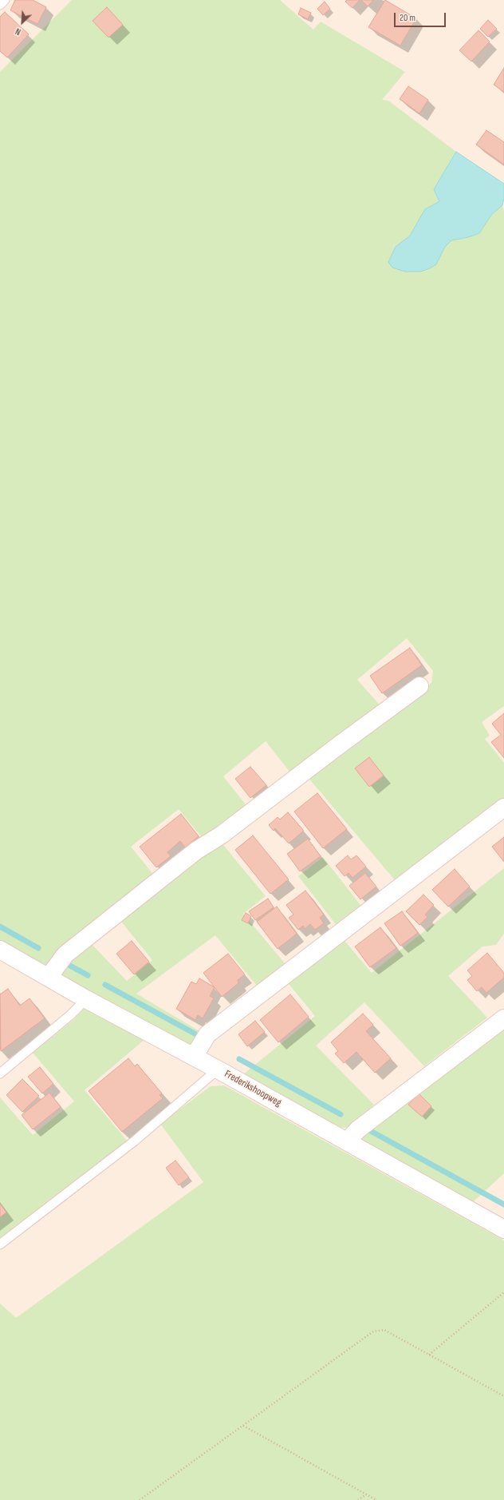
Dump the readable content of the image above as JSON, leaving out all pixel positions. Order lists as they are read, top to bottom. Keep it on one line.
{"streets":{"street":["Frederikshoopweg"]},"scale_bar":"20 m","north":"bottom left"}
